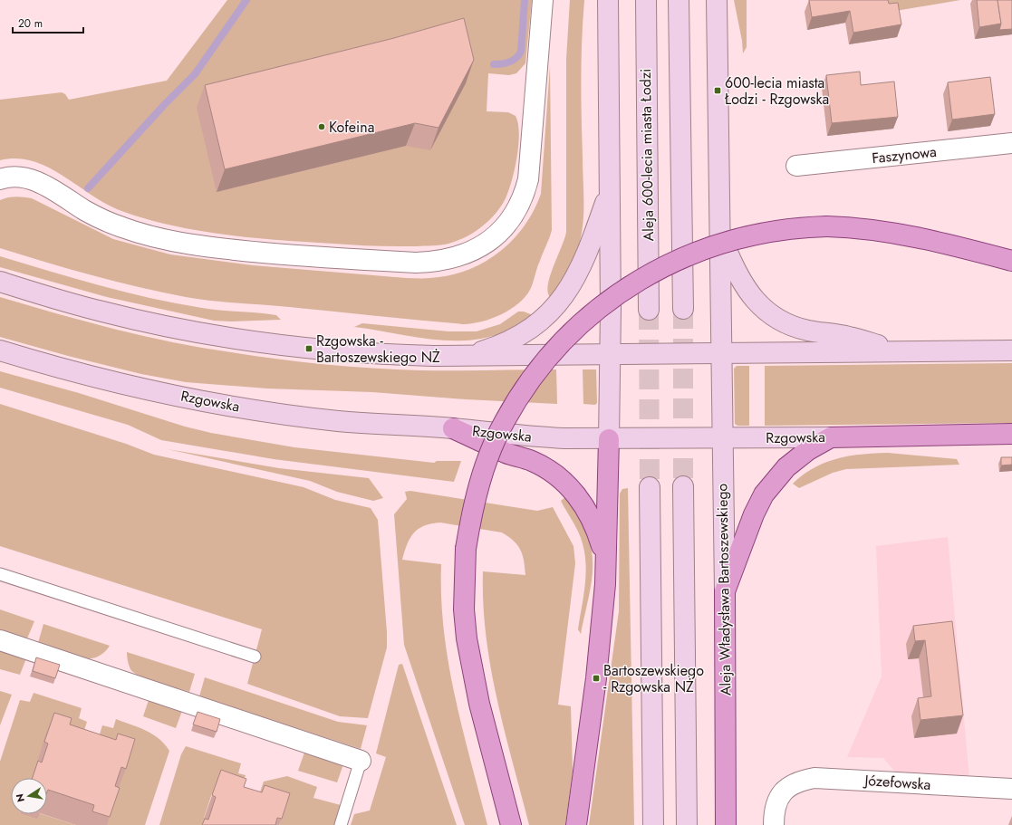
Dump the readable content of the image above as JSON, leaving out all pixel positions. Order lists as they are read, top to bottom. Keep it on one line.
{"streets":{"main road":["Aleja 600-lecia miasta Łodzi","Rzgowska","Aleja Władysława Bartoszewskiego"],"street":["Faszynowa","Józefowska"]},"crossings":[["Rzgowska","Aleja Władysława Bartoszewskiego"]],"places":{"transit":["600-lecia miasta Łodzi - Rzgowska","Rzgowska - Bartoszewskiego NŻ","Bartoszewskiego - Rzgowska NŻ"],"other":["Kofeina"]},"scale_bar":"20 m","north":"left"}
